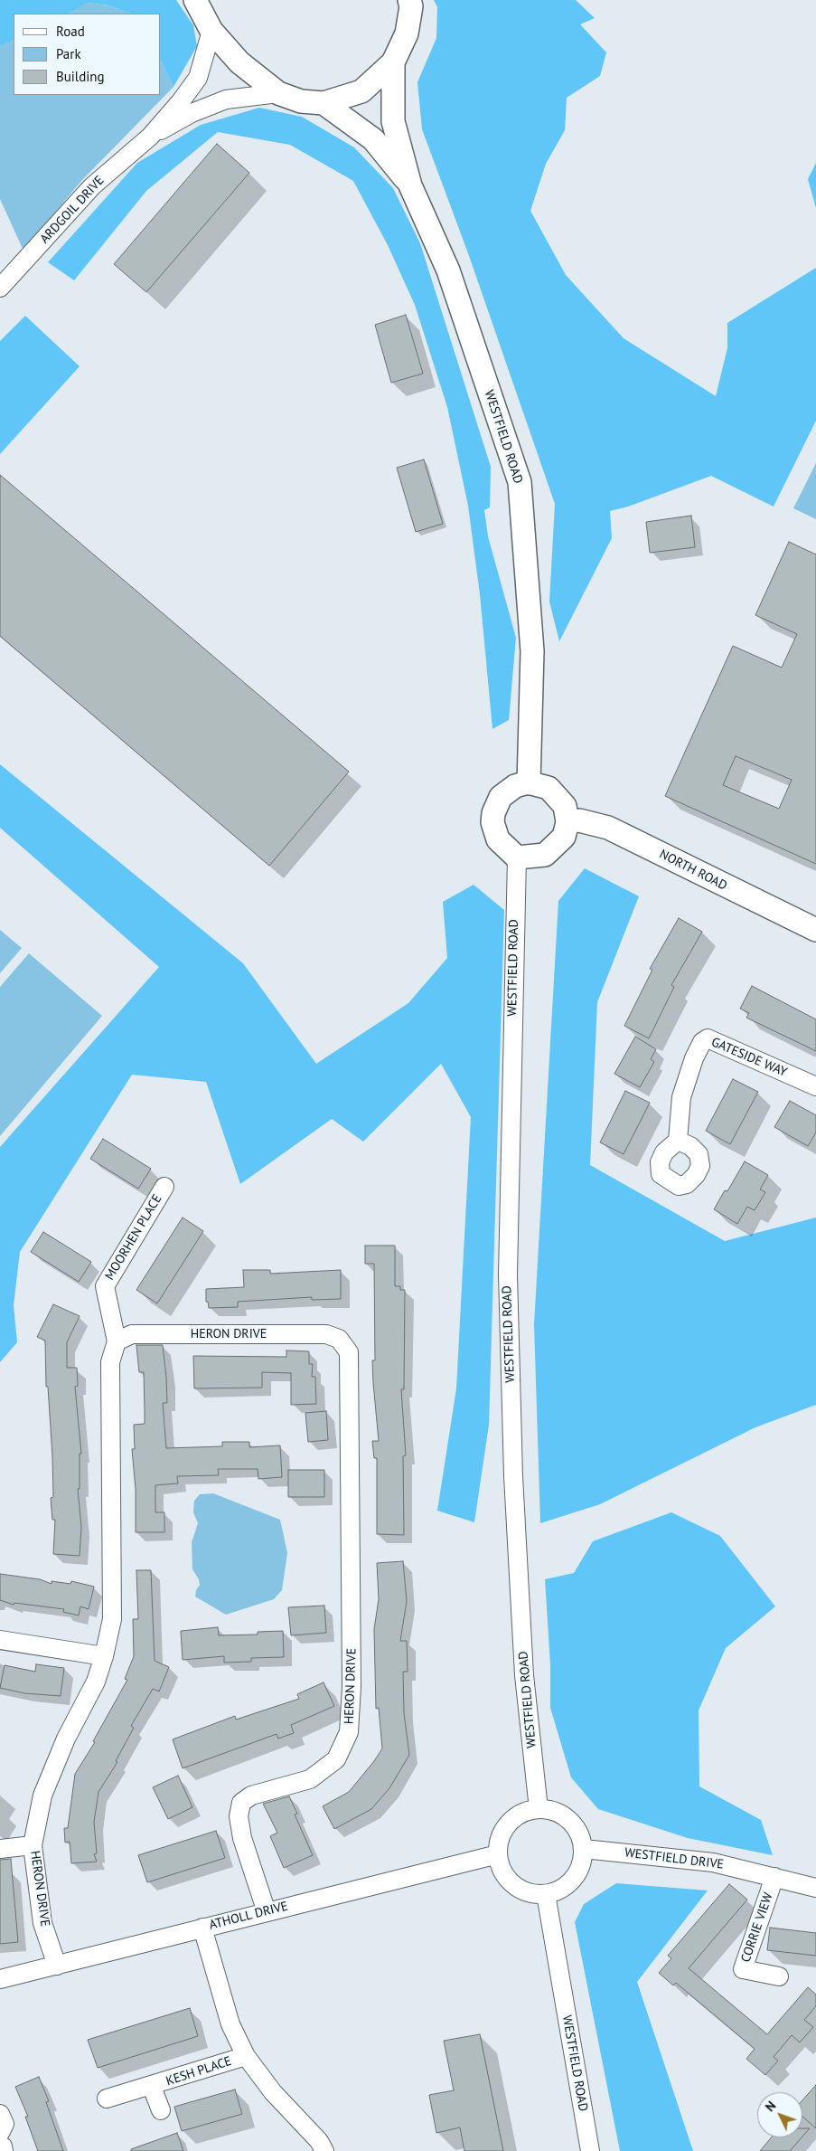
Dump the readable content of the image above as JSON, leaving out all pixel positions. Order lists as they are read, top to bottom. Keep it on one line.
{"streets":{"main road":["WESTFIELD ROAD","NORTH ROAD"],"street":["ARDGOIL DRIVE","GATESIDE WAY","MOORHEN PLACE","HERON DRIVE","WESTFIELD DRIVE","ATHOLL DRIVE","CORRIE VIEW","KESH PLACE"]},"crossings":[["WESTFIELD ROAD","NORTH ROAD"],["WESTFIELD ROAD","WESTFIELD DRIVE"],["WESTFIELD ROAD","ATHOLL DRIVE"],["MOORHEN PLACE","HERON DRIVE"],["HERON DRIVE","ATHOLL DRIVE"],["WESTFIELD DRIVE","ATHOLL DRIVE"],["WESTFIELD DRIVE","CORRIE VIEW"]],"legend":["Road","Park","Building"],"north":"top left"}
